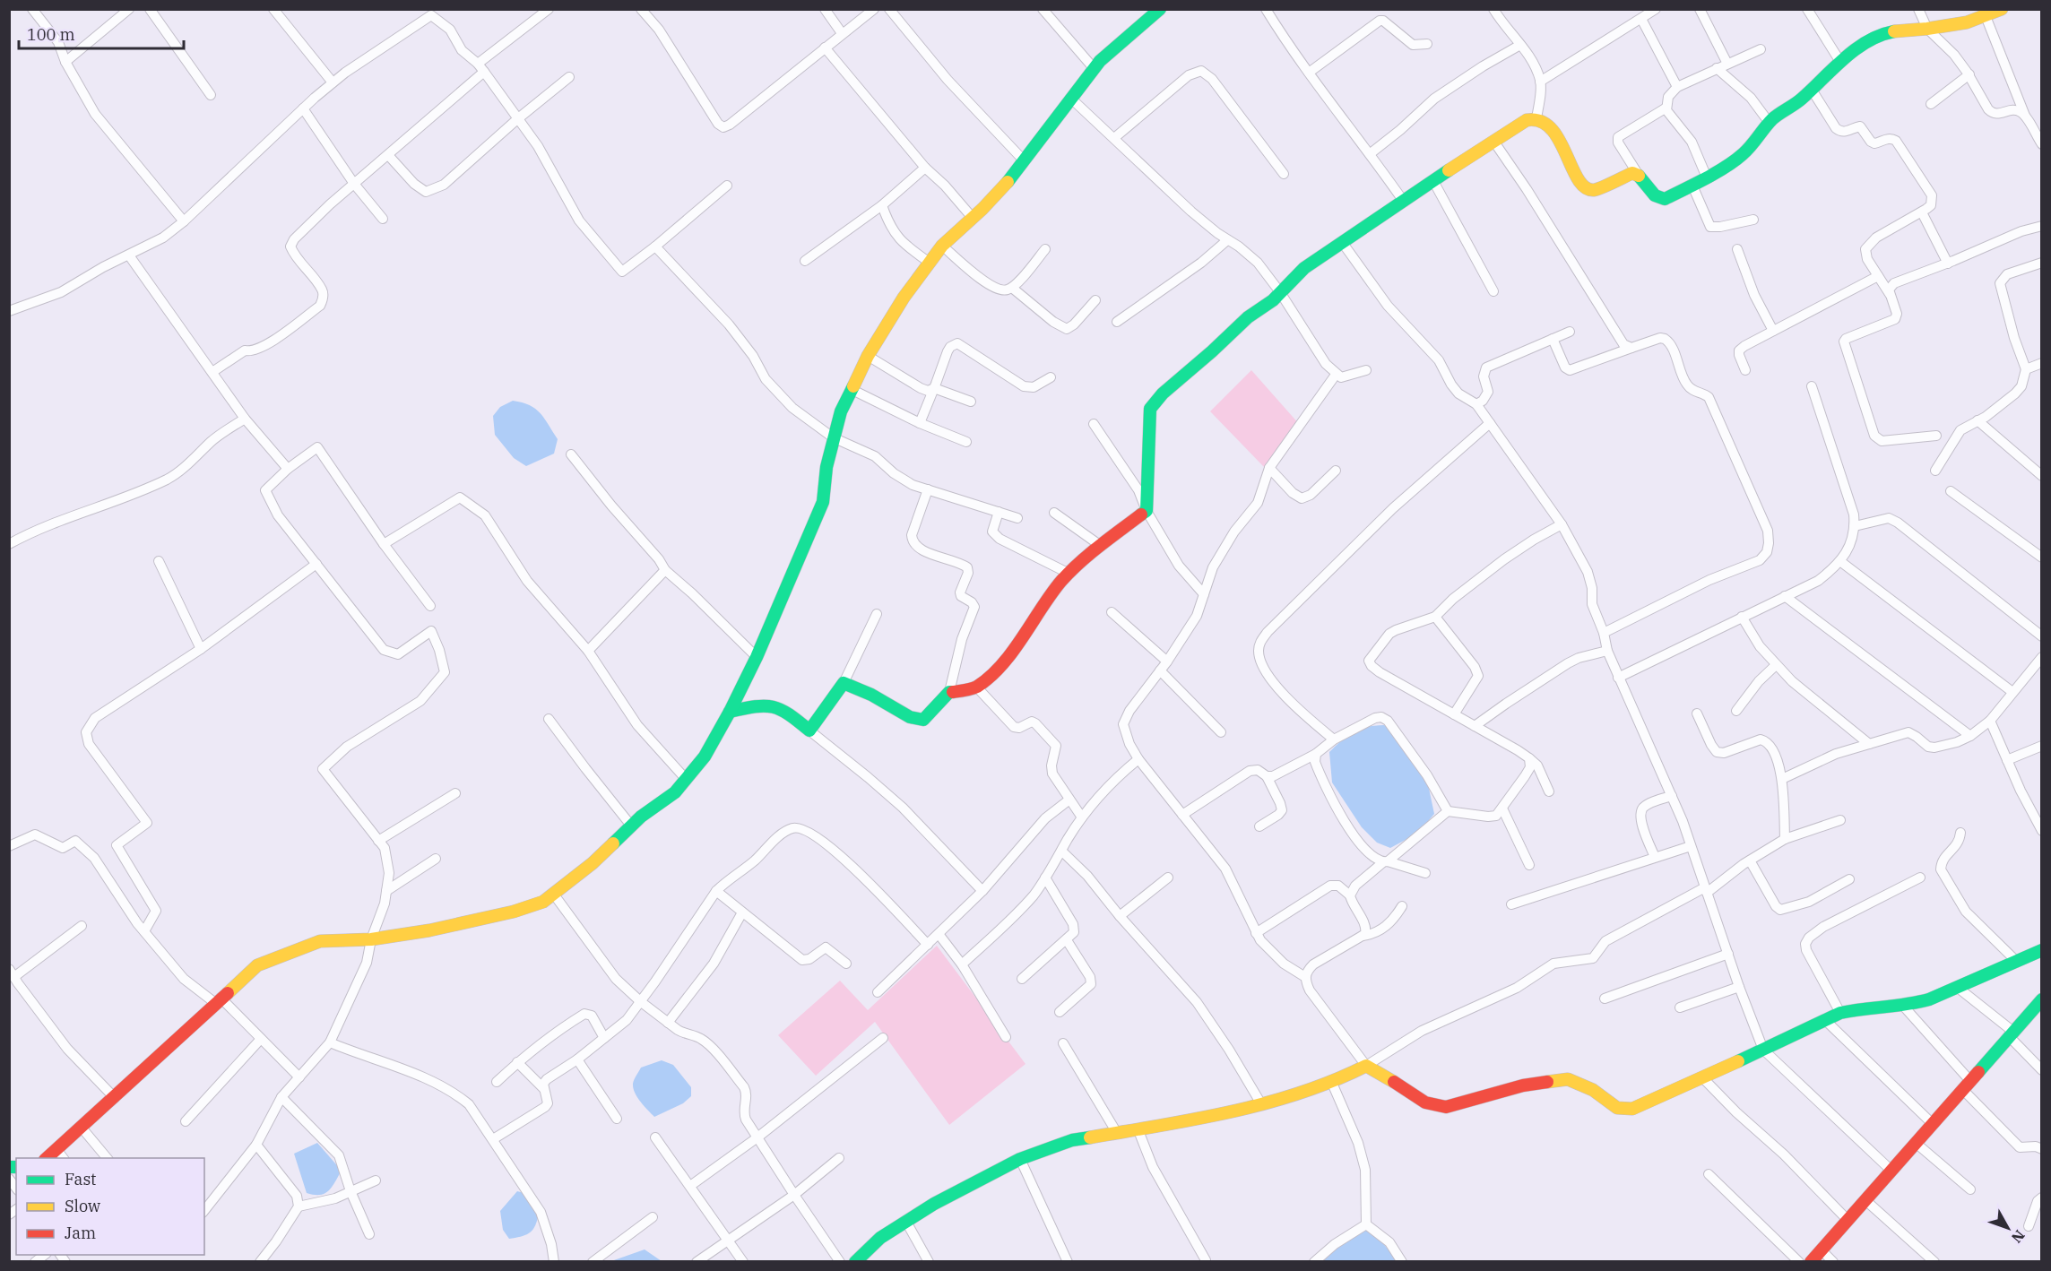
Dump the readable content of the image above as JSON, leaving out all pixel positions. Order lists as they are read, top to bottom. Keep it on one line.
{"legend":["Fast","Slow","Jam"],"scale_bar":"100 m","north":"bottom right"}
